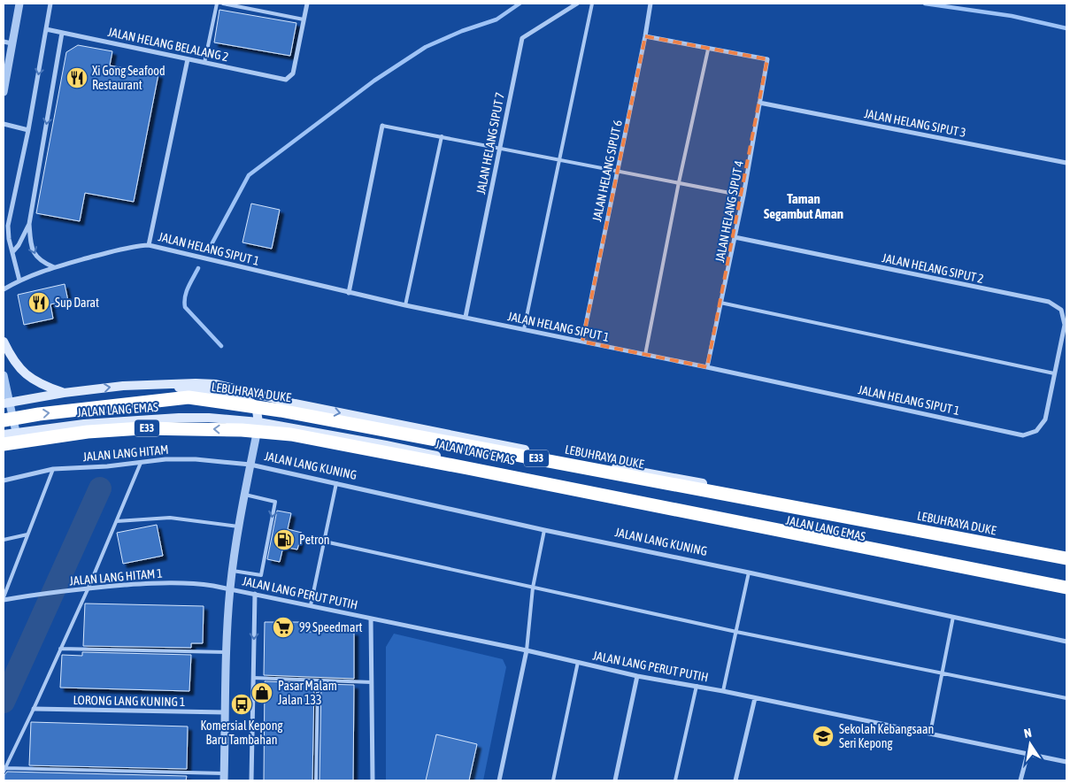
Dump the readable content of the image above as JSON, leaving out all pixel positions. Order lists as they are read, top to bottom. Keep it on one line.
{"streets":{"highway":["LEBUHRAYA DUKE","E33"],"main road":["JALAN LANG EMAS"],"street":["JALAN HELANG BELALANG 2","JALAN HELANG SIPUT 3","JALAN HELANG SIPUT 7","JALAN HELANG SIPUT 6","JALAN HELANG SIPUT 4","JALAN HELANG SIPUT 1","JALAN HELANG SIPUT 2","JALAN LANG HITAM","JALAN LANG KUNING","JALAN LANG HITAM 1","JALAN LANG PERUT PUTIH","LORONG LANG KUNING 1"]},"crossings":[["JALAN HELANG SIPUT 3","JALAN HELANG SIPUT 4"],["JALAN HELANG SIPUT 7","JALAN HELANG SIPUT 1"],["JALAN HELANG SIPUT 6","JALAN HELANG SIPUT 1"],["JALAN HELANG SIPUT 4","JALAN HELANG SIPUT 1"],["JALAN HELANG SIPUT 4","JALAN HELANG SIPUT 2"],["JALAN HELANG SIPUT 1","JALAN HELANG SIPUT 2"],["JALAN LANG EMAS","JALAN LANG KUNING"],["JALAN LANG HITAM","JALAN LANG KUNING"],["JALAN LANG KUNING","JALAN LANG HITAM 1"],["JALAN LANG KUNING","JALAN LANG PERUT PUTIH"],["JALAN LANG KUNING","LORONG LANG KUNING 1"],["JALAN LANG HITAM 1","JALAN LANG PERUT PUTIH"]],"districts":["Taman Segambut Aman"],"places":{"restaurant":["Xi Gong Seafood Restaurant","Sup Darat"],"fuel station":["Petron"],"supermarket":["99 Speedmart"],"shop":["Pasar Malam Jalan 133"],"bus stop":["Komersial Kepong Baru Tambahan"],"school or university":["Sekolah Kebangsaan Seri Kepong"]},"north":"top"}
